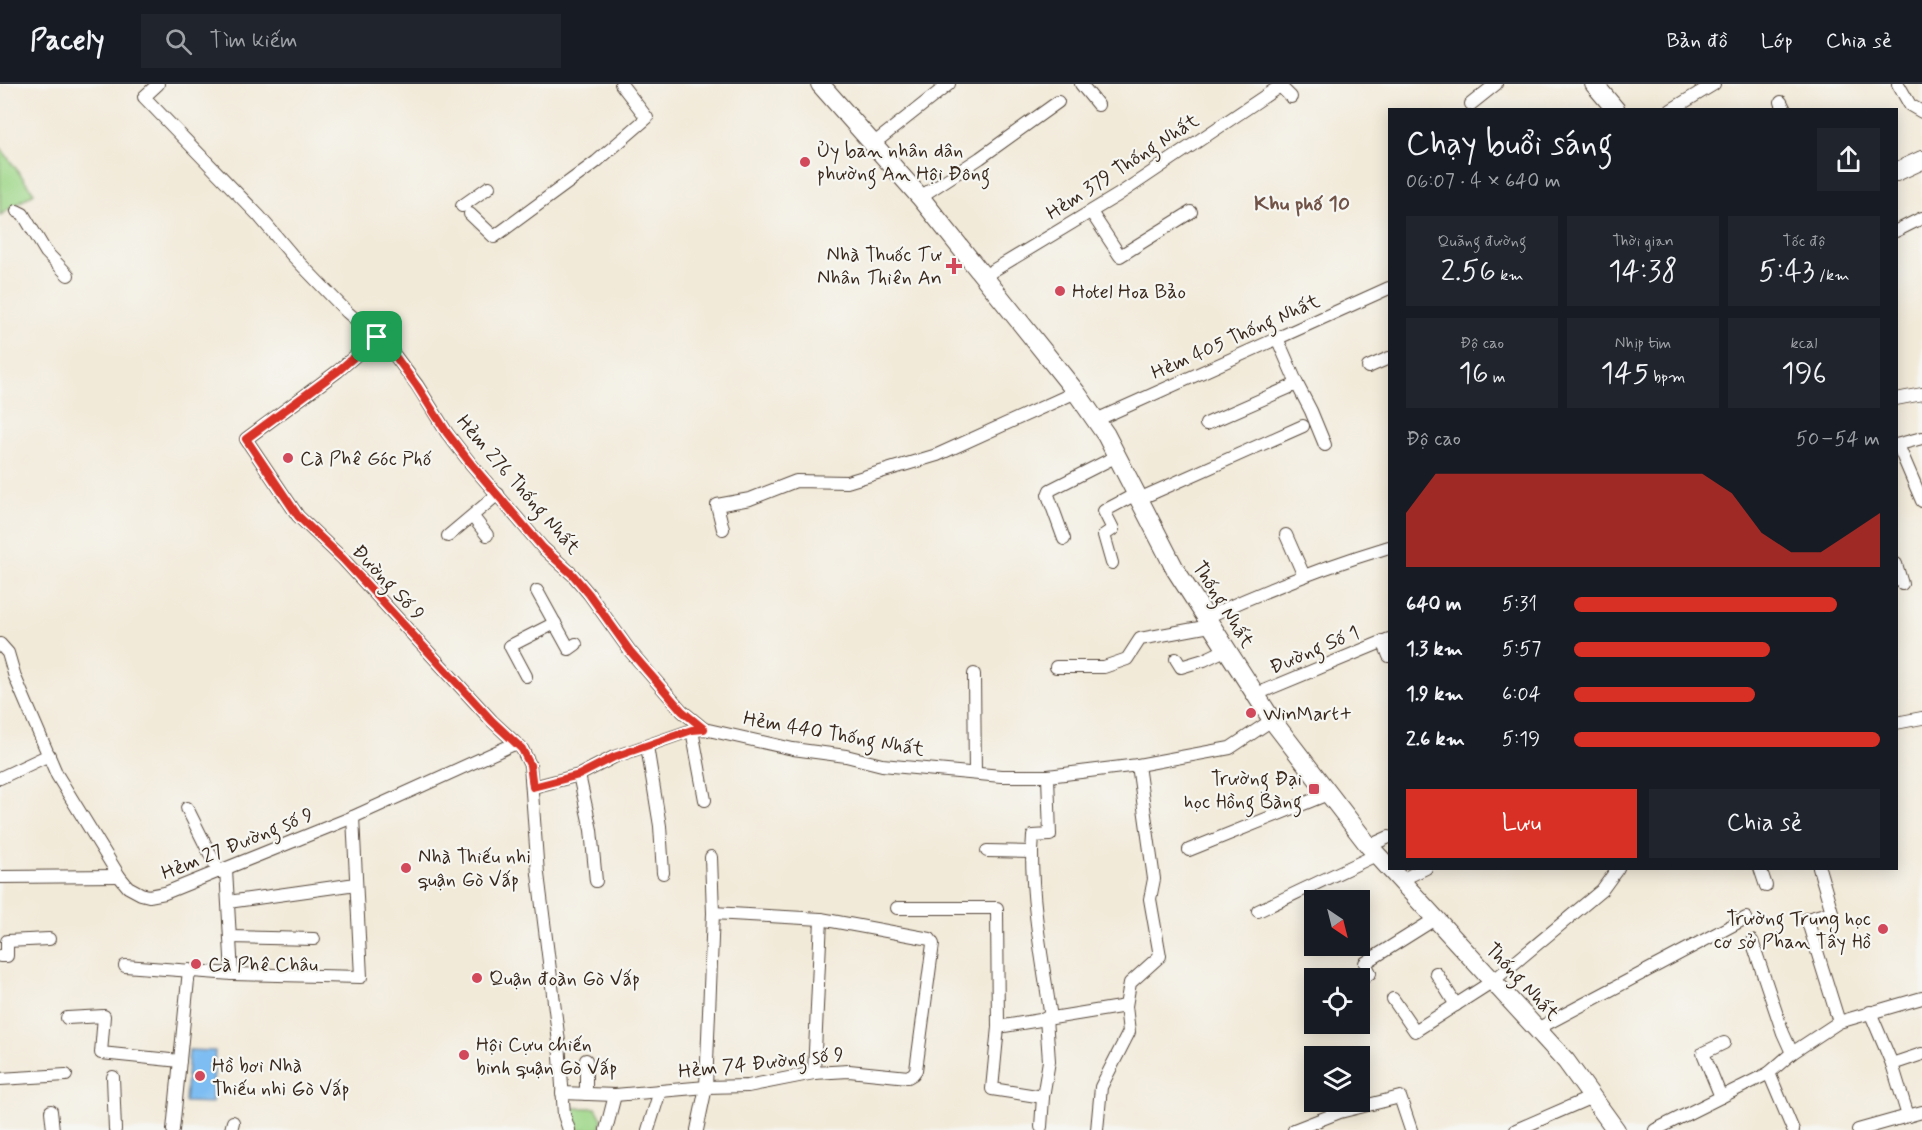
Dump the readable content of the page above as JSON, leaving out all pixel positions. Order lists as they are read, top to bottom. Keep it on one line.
{"streets":{"main road":["Thống Nhất"],"street":["Hẻm 379 Thống Nhất","Hẻm 405 Thống Nhất","Hẻm 276 Thống Nhất","Đường Số 9","Đường Số 1","Hẻm 440 Thống Nhất","Hẻm 27 Đường số 9","Hẻm 74 Đường số 9"]},"crossings":[["Hẻm 379 Thống Nhất","Thống Nhất"],["Hẻm 405 Thống Nhất","Thống Nhất"],["Hẻm 276 Thống Nhất","Đường Số 9"],["Hẻm 276 Thống Nhất","Hẻm 440 Thống Nhất"],["Đường Số 9","Hẻm 27 Đường số 9"],["Thống Nhất","Đường Số 1"],["Thống Nhất","Hẻm 440 Thống Nhất"]],"districts":["Khu phố 10"],"places":{"other":["Ủy ban nhân dân phường An Hội Đông","Hotel Hoa Bảo","Cà Phê Góc Phố","WinMart+","Nhà Thiếu nhi quận Gò Vấp","Trường Trung học cơ sở Phan Tây Hồ","Cà Phê Châu","Quận đoàn Gò Vấp","Hội Cựu chiến binh quận Gò Vấp","Hồ bơi Nhà Thiếu nhi Gò Vấp"],"health":["Nhà Thuốc Tư Nhân Thiên An"],"transit":["Trường Đại học Hồng Bàng"]},"north":"bottom right","page":{"header":"Pacely","search":"Tìm kiếm","nav":["Bản đồ","Lớp","Chia sẻ"],"heading":["Chạy buổi sáng","06:07 · 4 × 640 m"],"stats":[["Quãng đường","2.56 km"],["Thời gian","14:38"],["Tốc độ","5:43 /km"],["Độ cao","16 m"],["Nhịp tim","145 bpm"],["kcal","196"]],"chart":["Độ cao","50–54 m"],"list":[{"name":"640 m","note":"5:31"},{"name":"1.3 km","note":"5:57"},{"name":"1.9 km","note":"6:04"},{"name":"2.6 km","note":"5:19"}],"buttons":["Lưu","Chia sẻ"]}}
